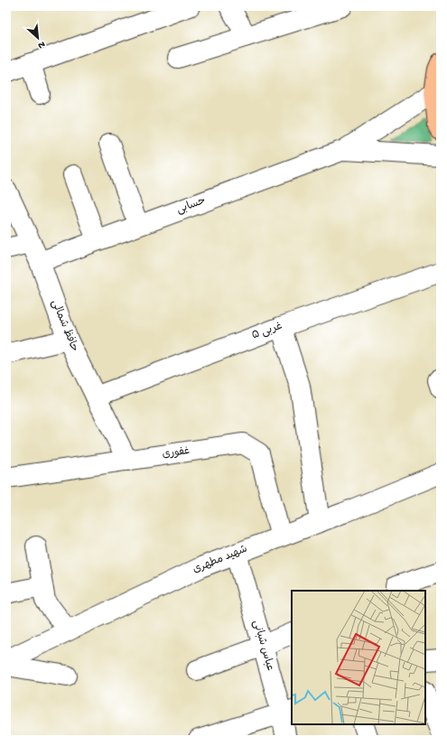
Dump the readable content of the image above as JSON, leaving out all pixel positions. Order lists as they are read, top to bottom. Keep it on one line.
{"streets":{"street":["حسابی","حافظ شمالی","۵ غربی","غفوری","شهید مطهری","عباس شبانی"]},"crossings":[["حسابی","حافظ شمالی"],["حافظ شمالی","۵ غربی"],["حافظ شمالی","غفوری"],["غفوری","شهید مطهری"],["شهید مطهری","عباس شبانی"]],"north":"bottom right"}
